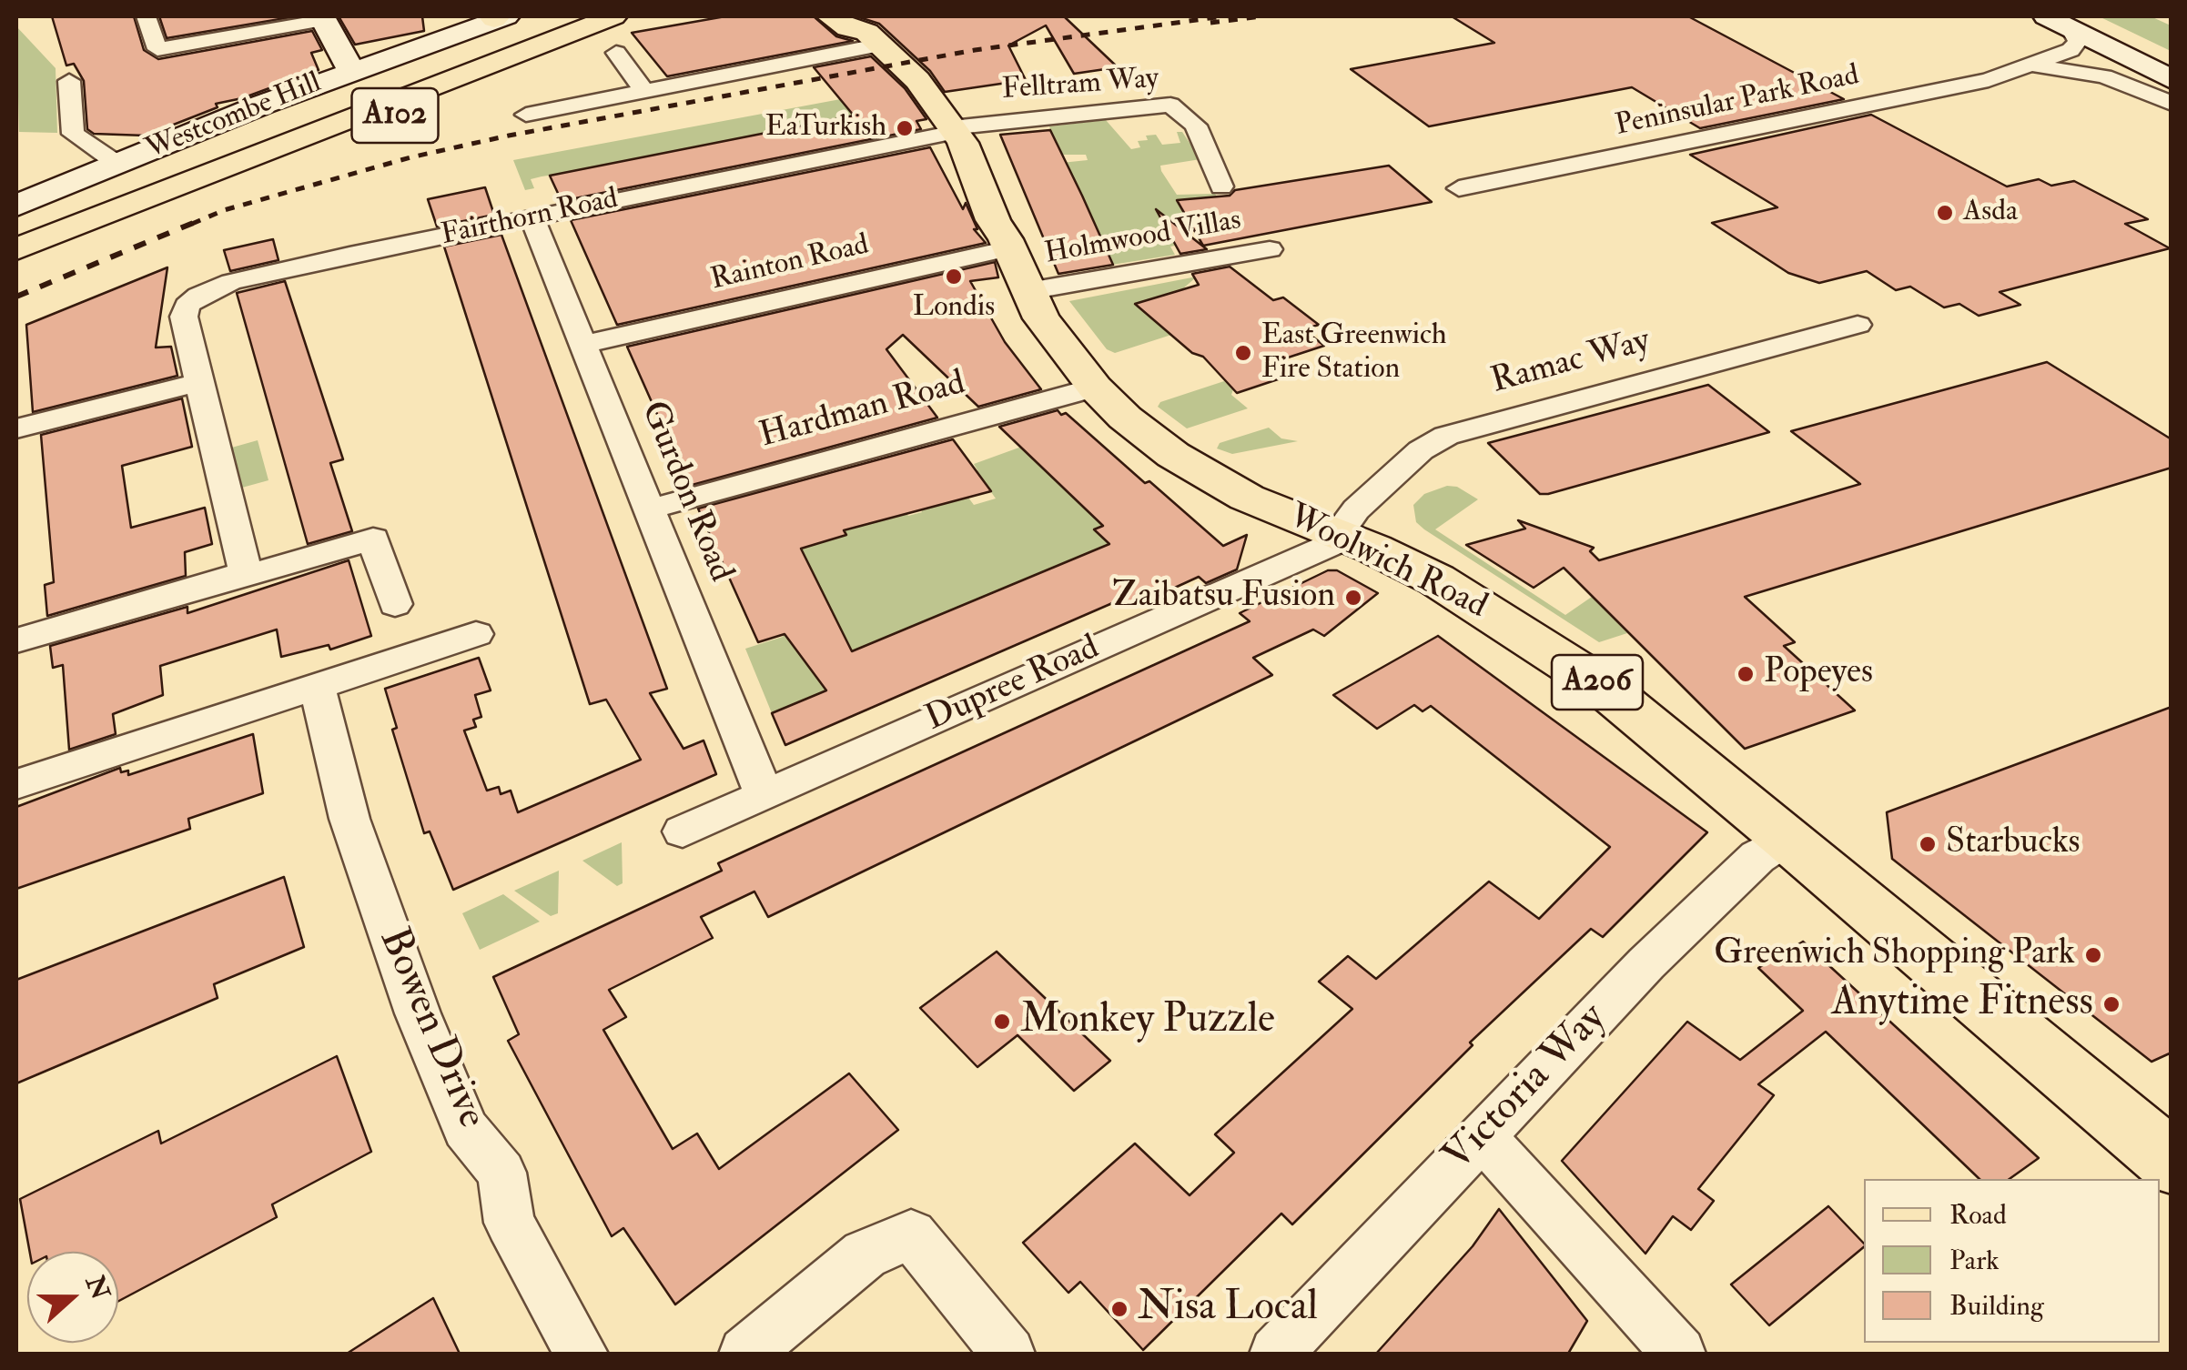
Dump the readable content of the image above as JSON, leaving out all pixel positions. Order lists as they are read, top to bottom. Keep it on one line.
{"streets":{"main road":["A102","Woolwich Road","A206"],"street":["Felltram Way","Peninsular Park Road","Westcombe Hill","Fairthorn Road","Holmwood Villas","Rainton Road","Ramac Way","Hardman Road","Gurdon Road","Dupree Road","Bowen Drive","Victoria Way"]},"crossings":[["Felltram Way","Fairthorn Road"],["Felltram Way","Woolwich Road"],["Fairthorn Road","Gurdon Road"],["Fairthorn Road","Woolwich Road"],["Holmwood Villas","Woolwich Road"],["Rainton Road","Gurdon Road"],["Rainton Road","Woolwich Road"],["Ramac Way","Woolwich Road"],["Ramac Way","Dupree Road"],["Hardman Road","Gurdon Road"],["Hardman Road","Woolwich Road"],["Gurdon Road","Dupree Road"],["Woolwich Road","Dupree Road"],["Woolwich Road","Victoria Way"]],"places":["EaTurkish","Asda","Londis","East Greenwich Fire Station","Zaibatsu Fusion","Popeyes","Starbucks","Greenwich Shopping Park","Anytime Fitness","Monkey Puzzle","Nisa Local"],"legend":["Road","Park","Building"],"north":"right"}
